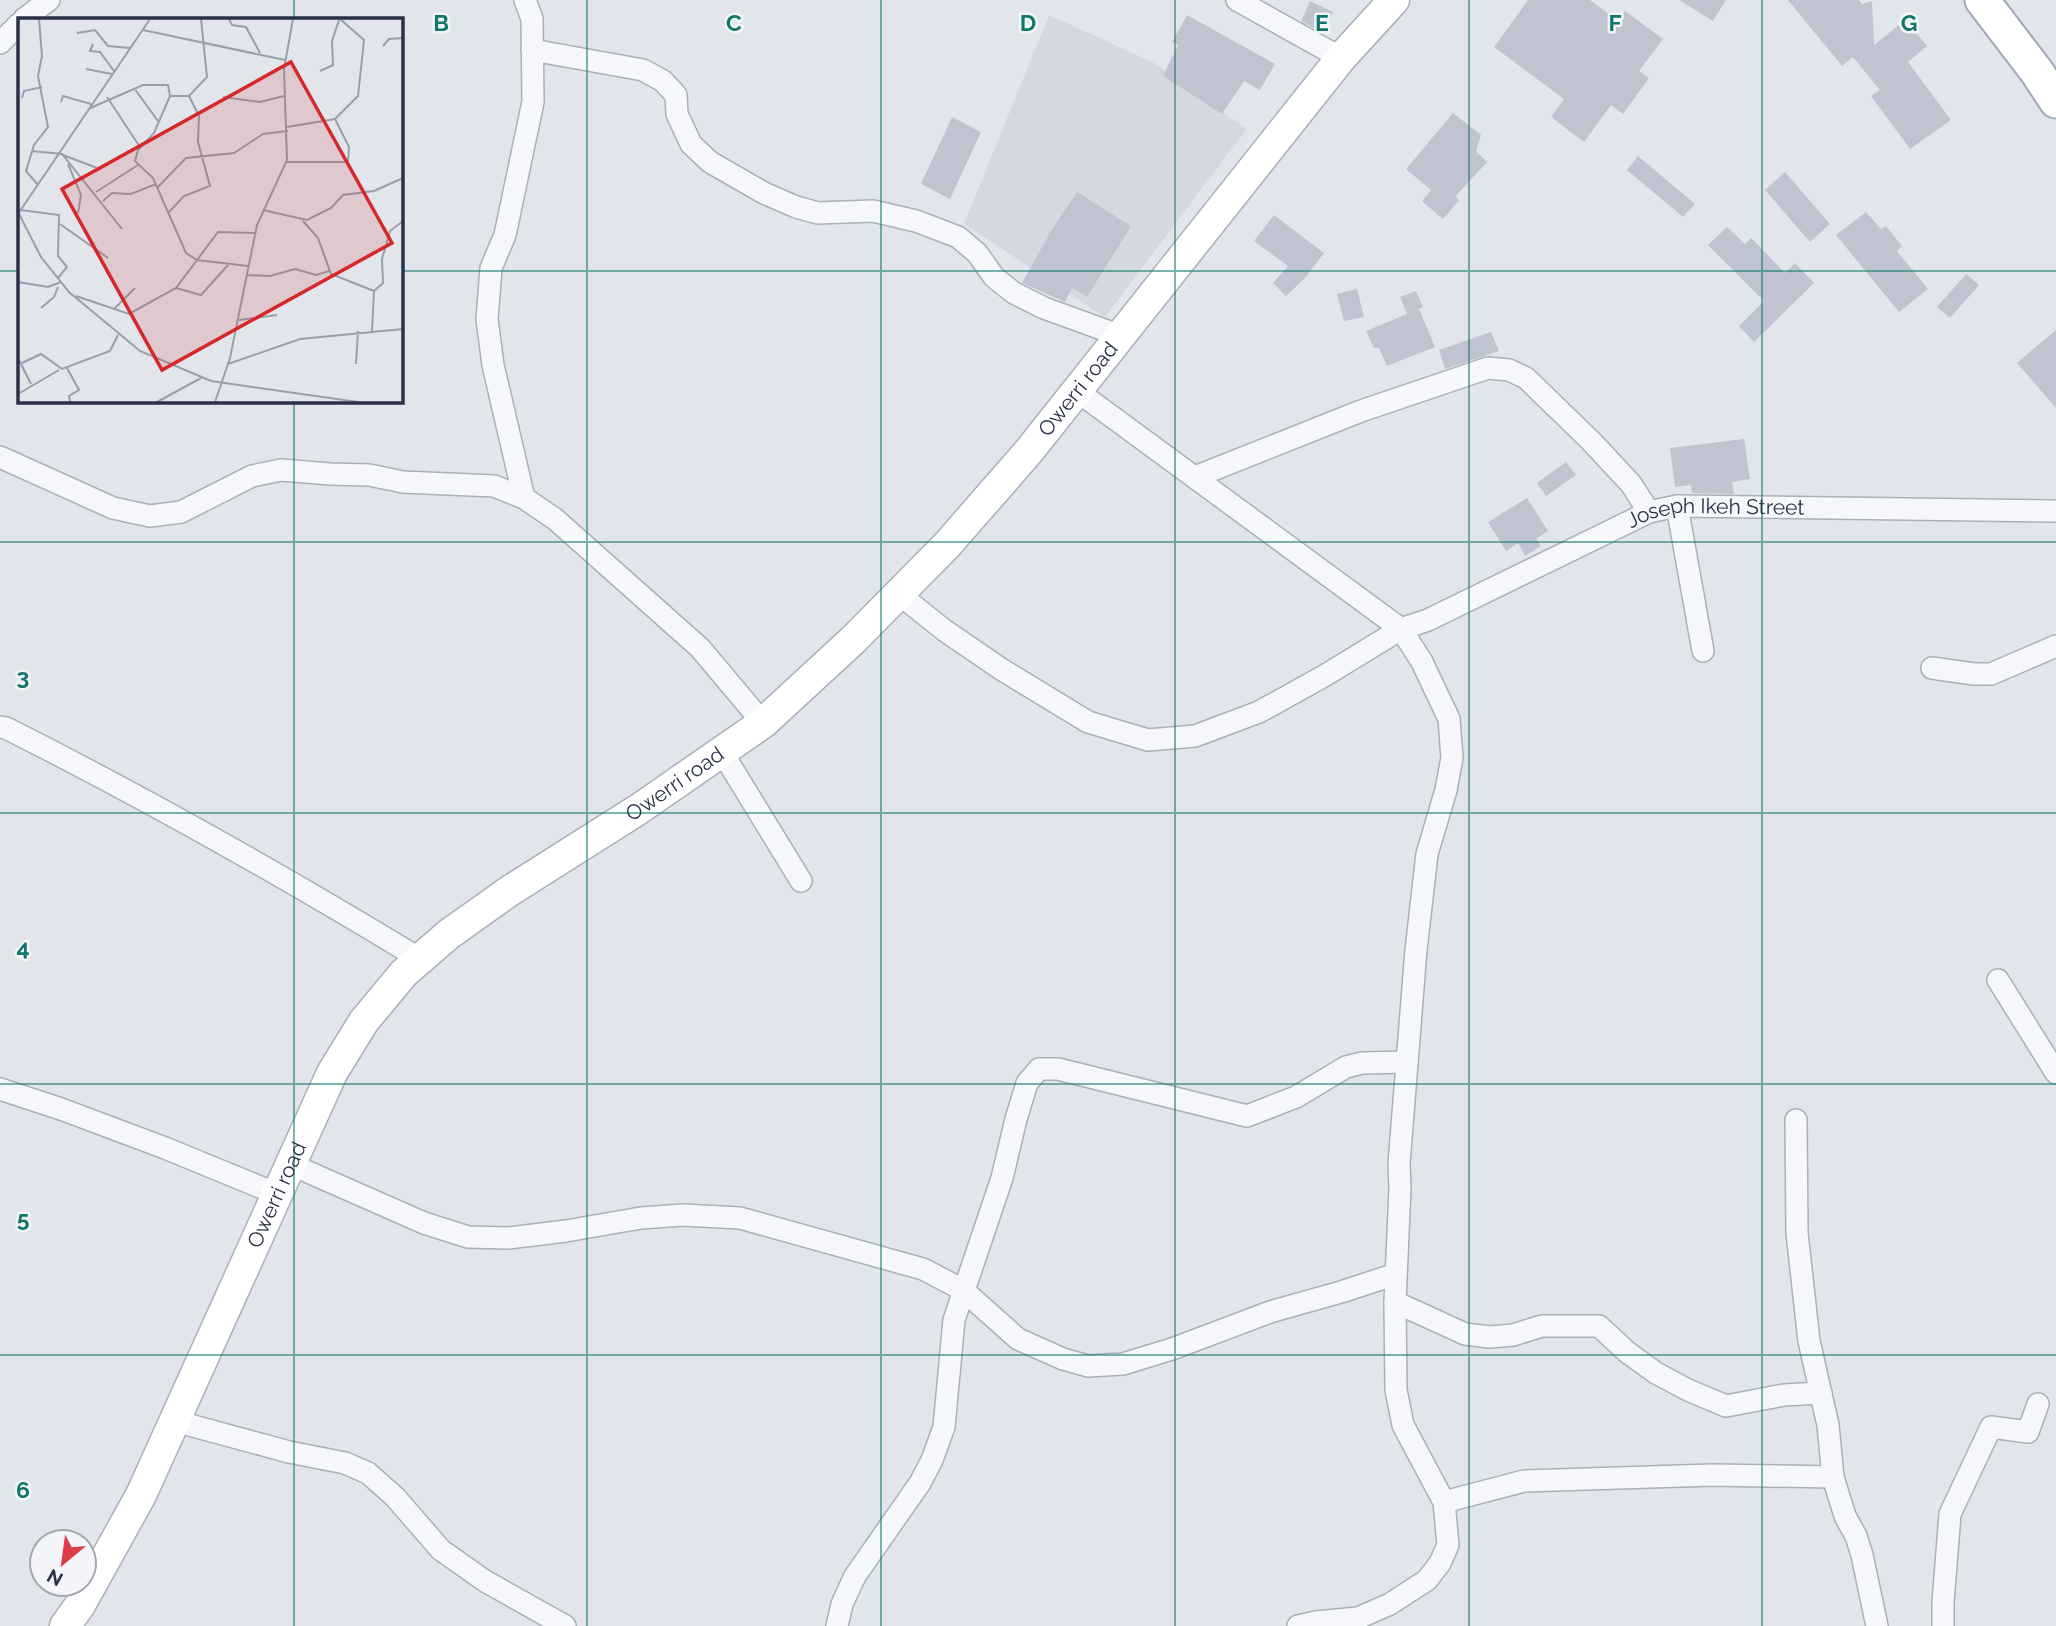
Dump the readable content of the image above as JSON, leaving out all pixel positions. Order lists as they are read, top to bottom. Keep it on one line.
{"streets":{"main road":["Owerri road"],"street":["Joseph Ikeh Street"]},"crossings":[["Owerri road","Joseph Ikeh Street"]],"north":"bottom left","grid":{"columns":["B","C","D","E","F","G"],"rows":["3","4","5","6"]}}
